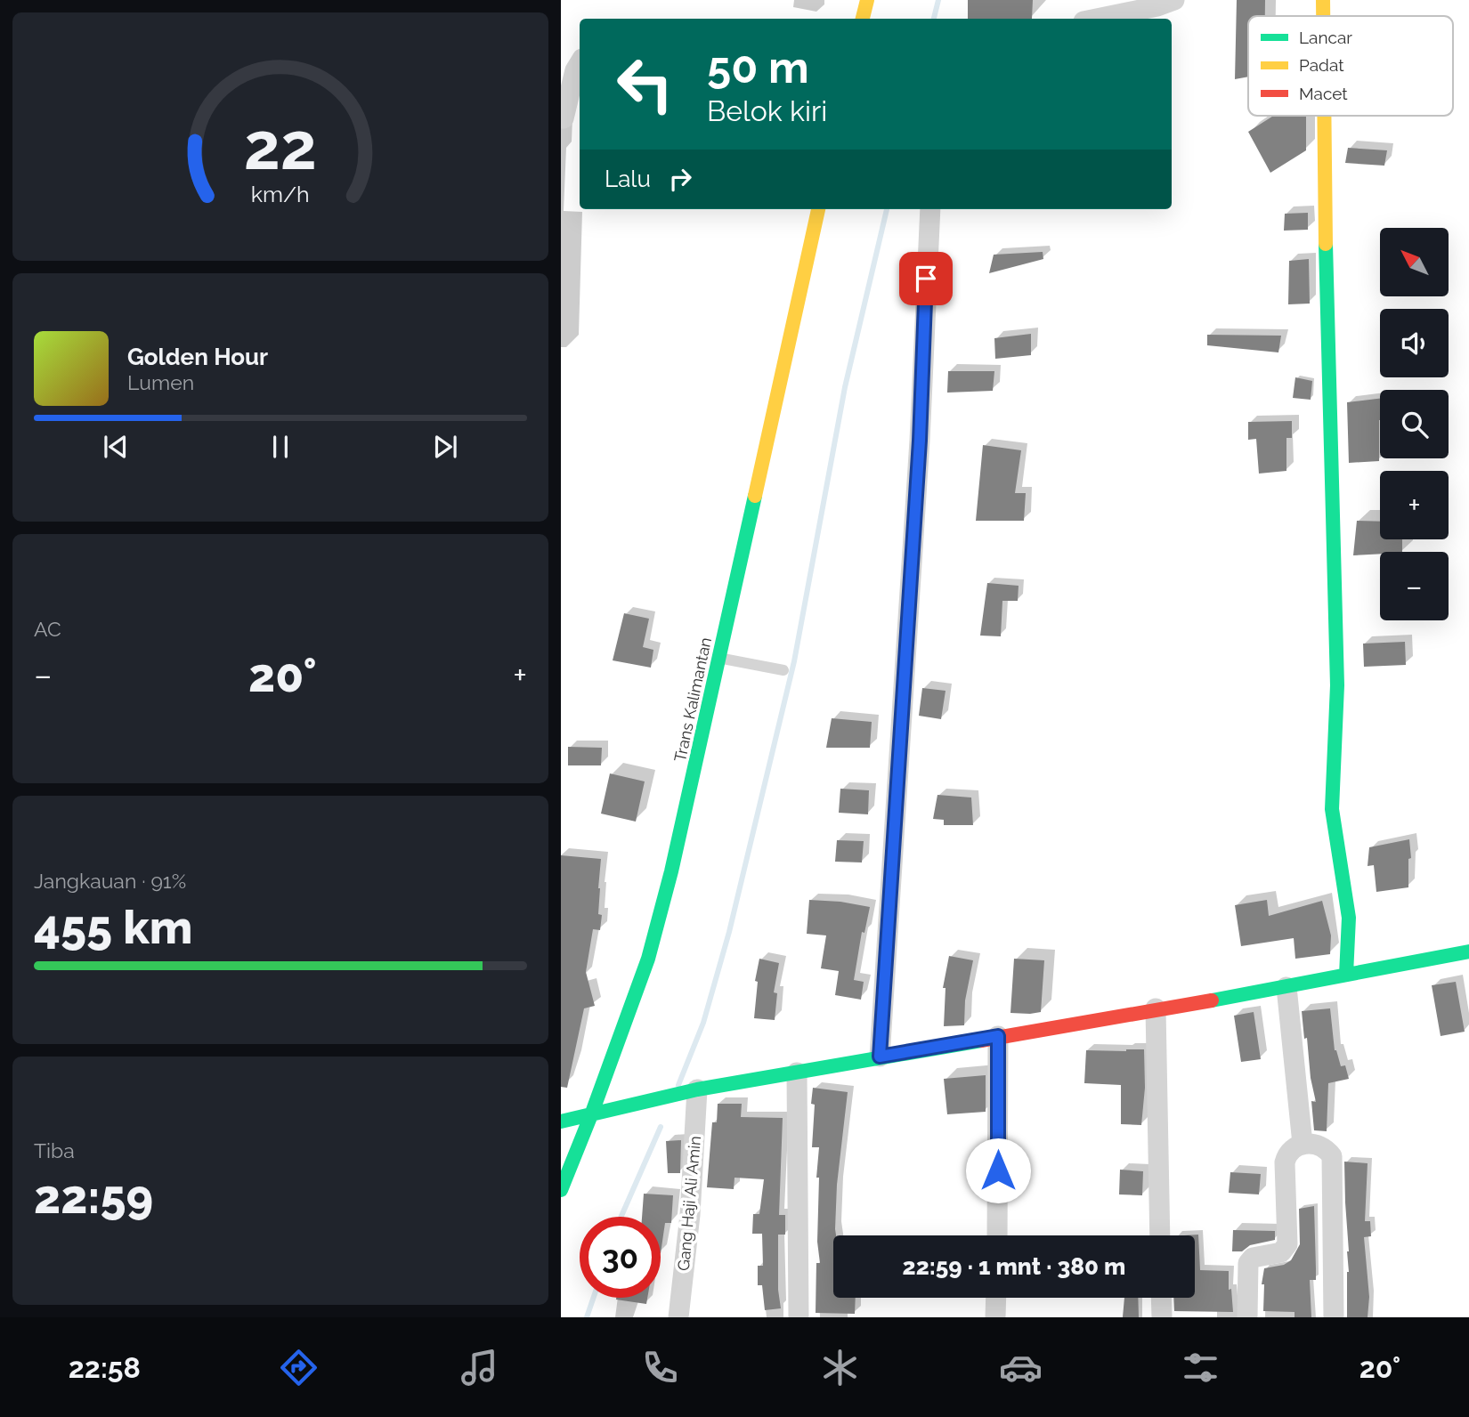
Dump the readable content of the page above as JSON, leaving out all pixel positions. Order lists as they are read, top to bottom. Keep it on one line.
{"streets":{"main road":["Trans Kalimantan"],"street":["Gang Haji Ali Amin"]},"legend":["Lancar","Padat","Macet"],"north":"top left","page":{"turn":["50 m","Belok kiri"],"then":"Lalu","map_buttons":["+","−"],"song":["Golden Hour","Lumen"],"tile":["AC",["Jangkauan · 91%","455 km"],["Tiba","22:59"]],"heat":["−","20°","+"],"limit":"30","trip":"22:59 · 1 mnt · 380 m","tabs":["22:58","20°"],"gauge":["22","km/h"]}}
